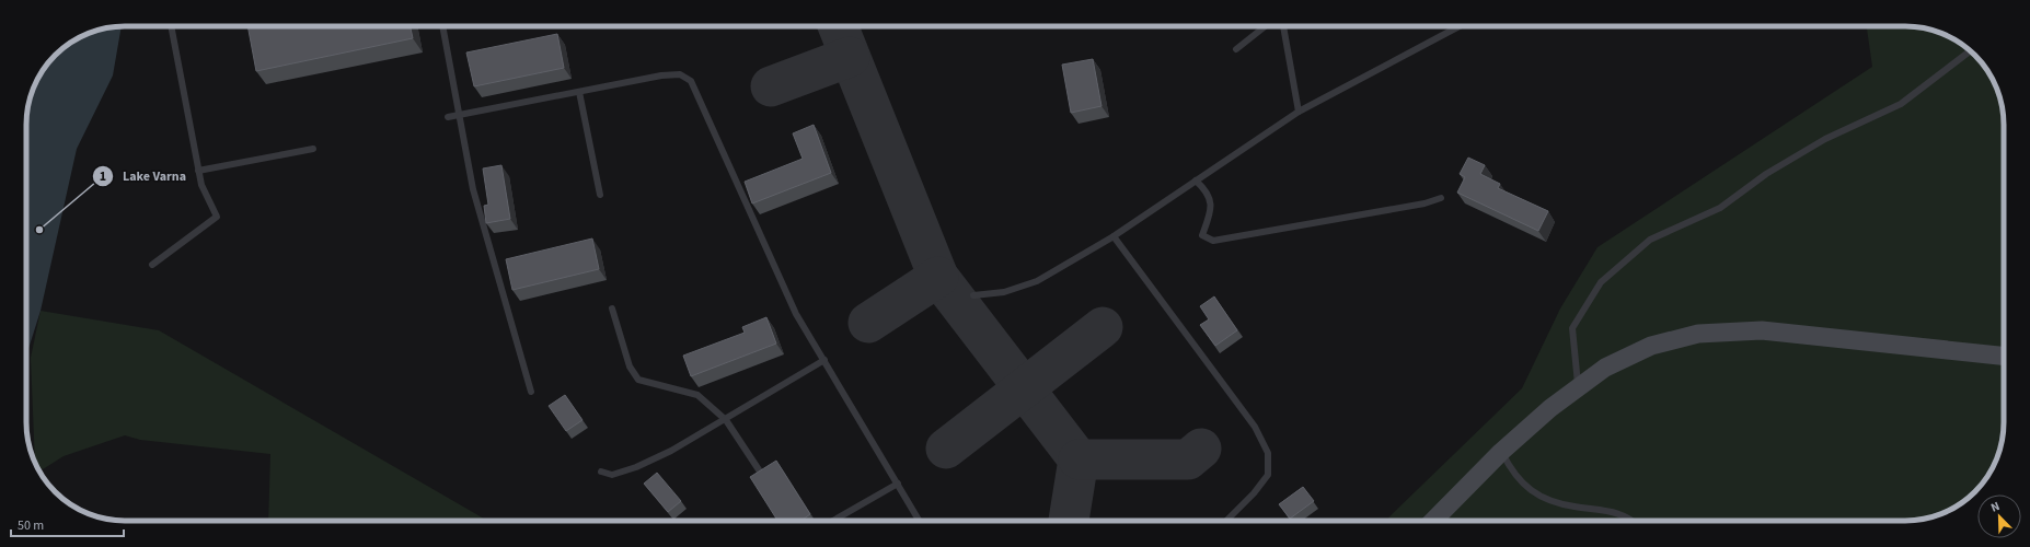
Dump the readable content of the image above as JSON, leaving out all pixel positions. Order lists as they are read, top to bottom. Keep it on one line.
{"places":["Lake Varna"],"scale_bar":"50 m","north":"top left"}
